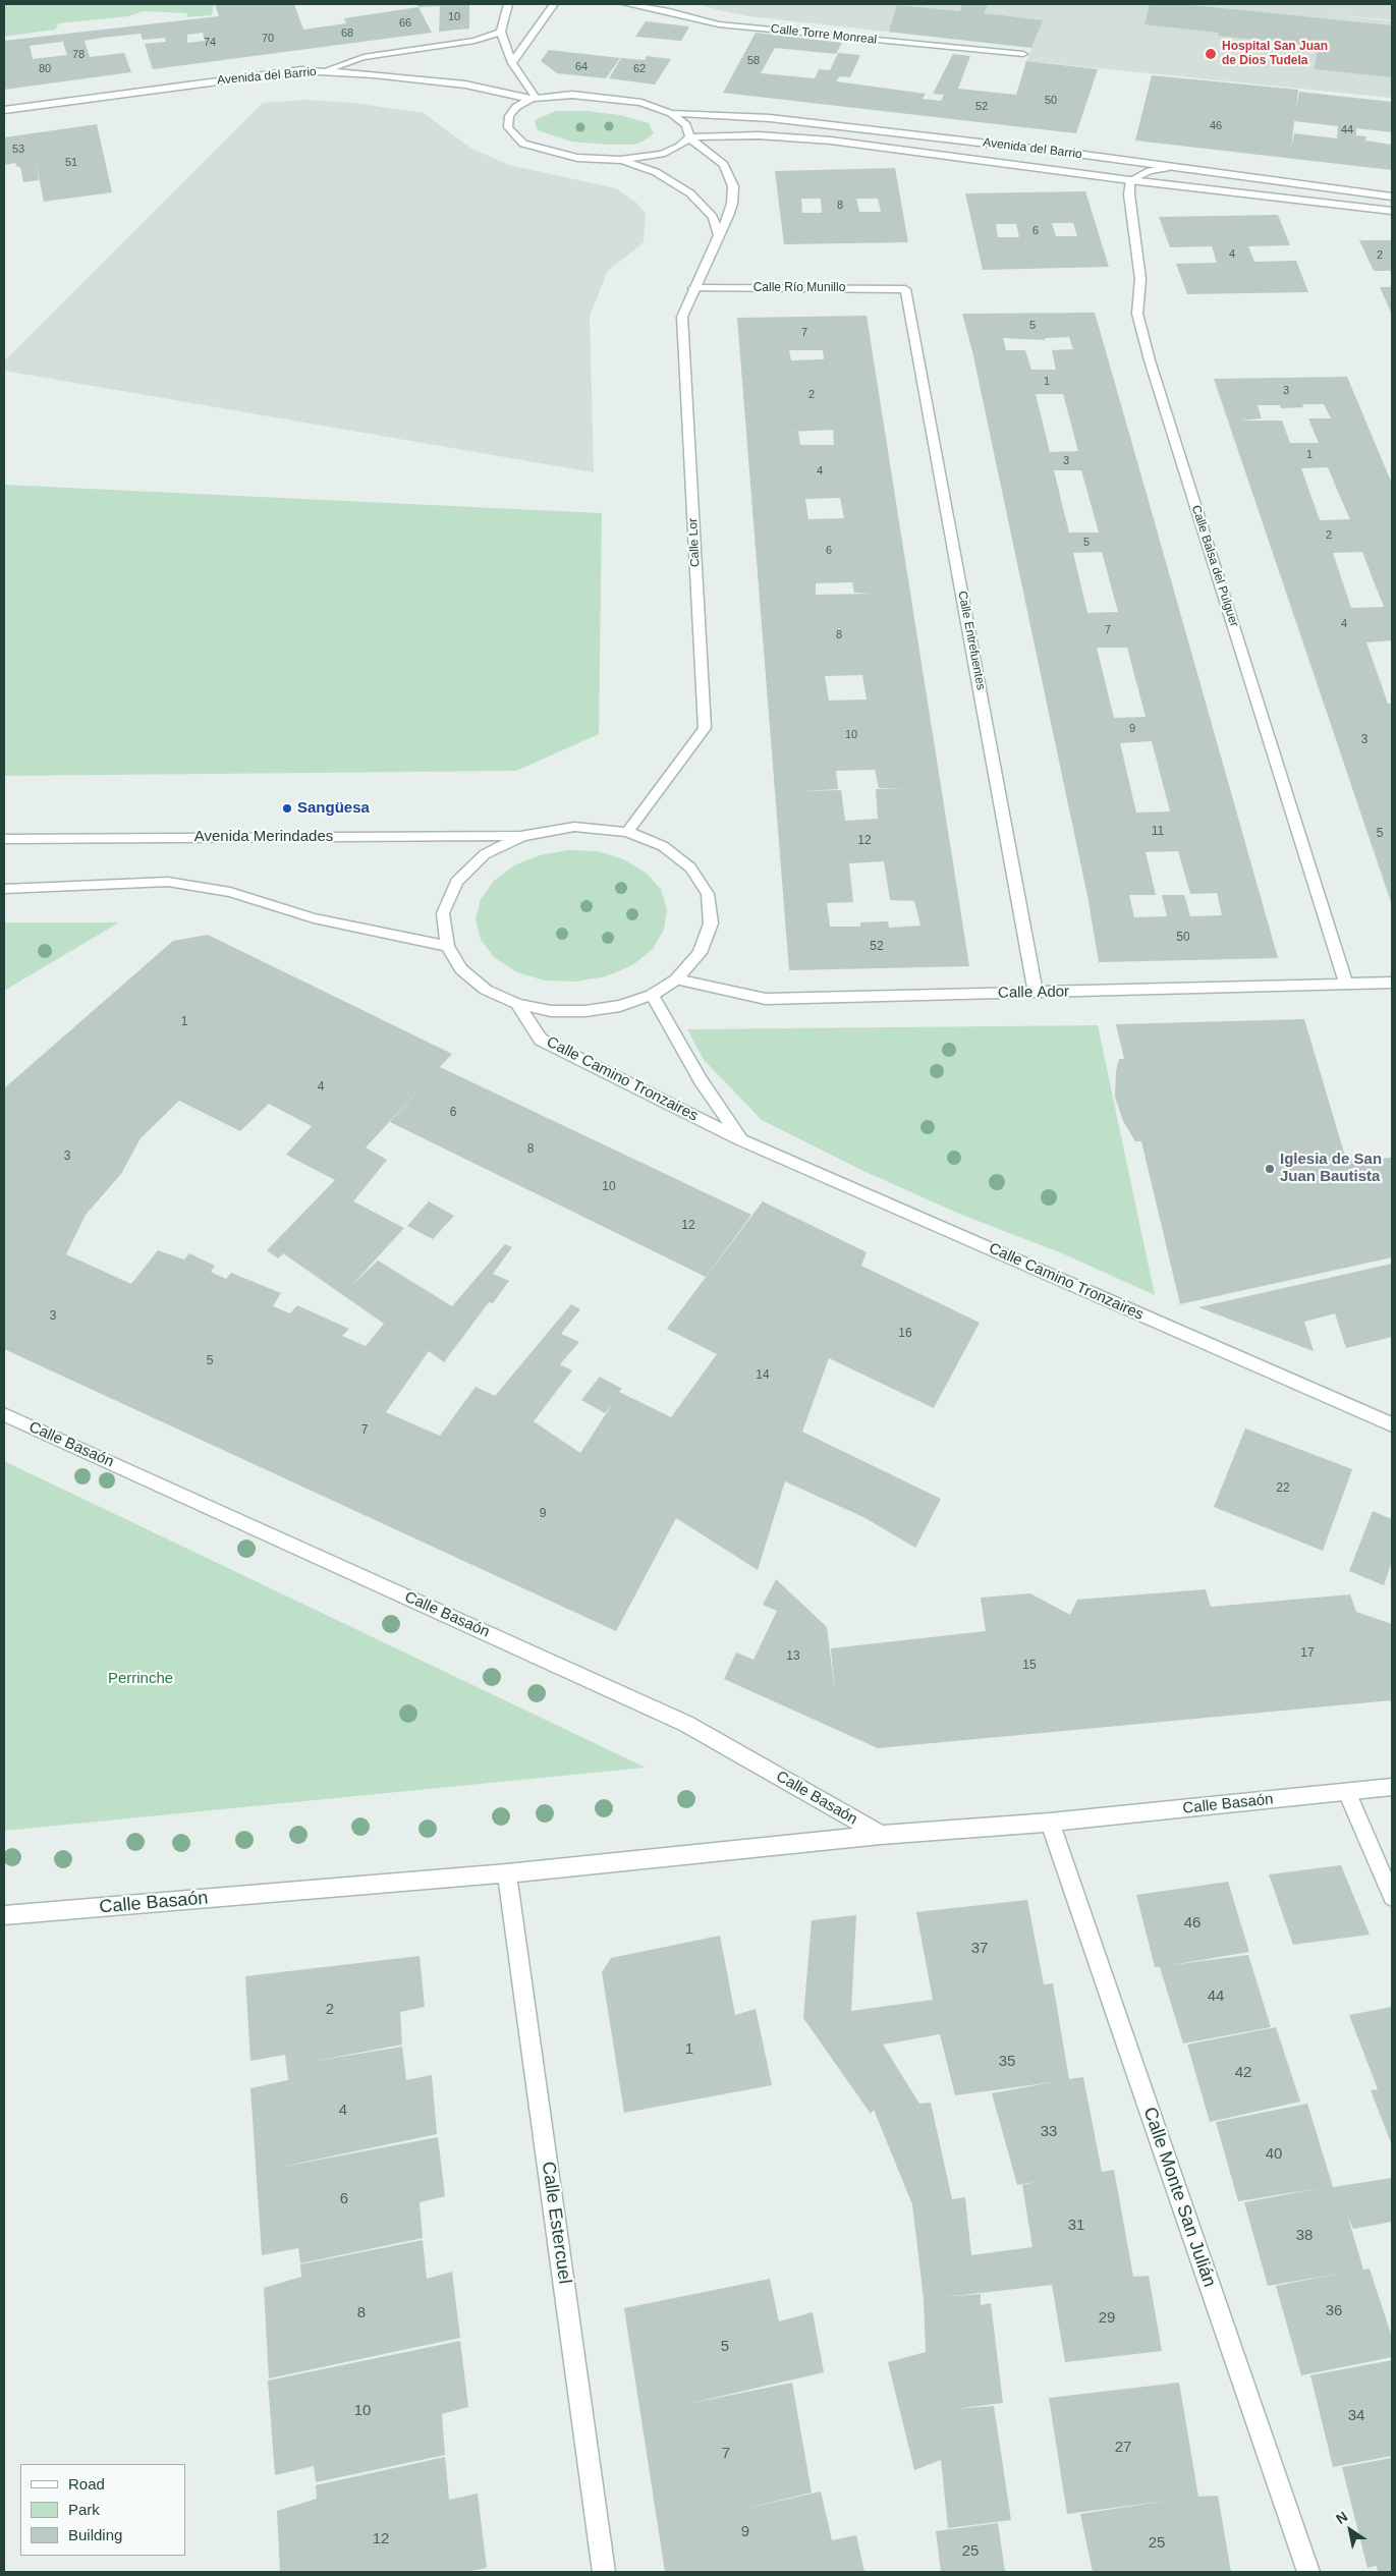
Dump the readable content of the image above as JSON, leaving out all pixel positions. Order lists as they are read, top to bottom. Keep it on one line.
{"streets":{"street":["Calle Torre Monreal","Avenida del Barrio","Calle Río Munillo","Calle Lor","Calle Balsa del Pulguer","Calle Entrefuentes","Avenida Merindades","Calle Ador","Calle Camino Tronzaires","Calle Basaón","Calle Monte San Julián","Calle Estercuel"]},"crossings":[["Avenida del Barrio","Calle Lor"],["Avenida del Barrio","Calle Balsa del Pulguer"],["Calle Río Munillo","Calle Lor"],["Calle Río Munillo","Calle Entrefuentes"],["Calle Balsa del Pulguer","Calle Ador"],["Calle Entrefuentes","Calle Ador"],["Calle Basaón","Calle Monte San Julián"],["Calle Basaón","Calle Estercuel"]],"parks":["Perrinche"],"places":["Hospital San Juan de Dios Tudela","Sangüesa","Iglesia de San Juan Bautista"],"house_numbers":["10","66","68","70","74","78","58","64","80","62","50","52","46","44","53","51","8","6","4","2","5","7","1","3","2","1","3","4","2","5","6","4","7","8","9","10","3","11","5","12","50","52","1","4","6","8","3","10","12","3","16","5","14","7","22","9","17","13","15","46","37","44","2","1","35","42","4","33","40","6","31","38","36","8","29","5","10","34","27","7","9","12","25","25"],"legend":["Road","Park","Building"],"north":"top left"}
